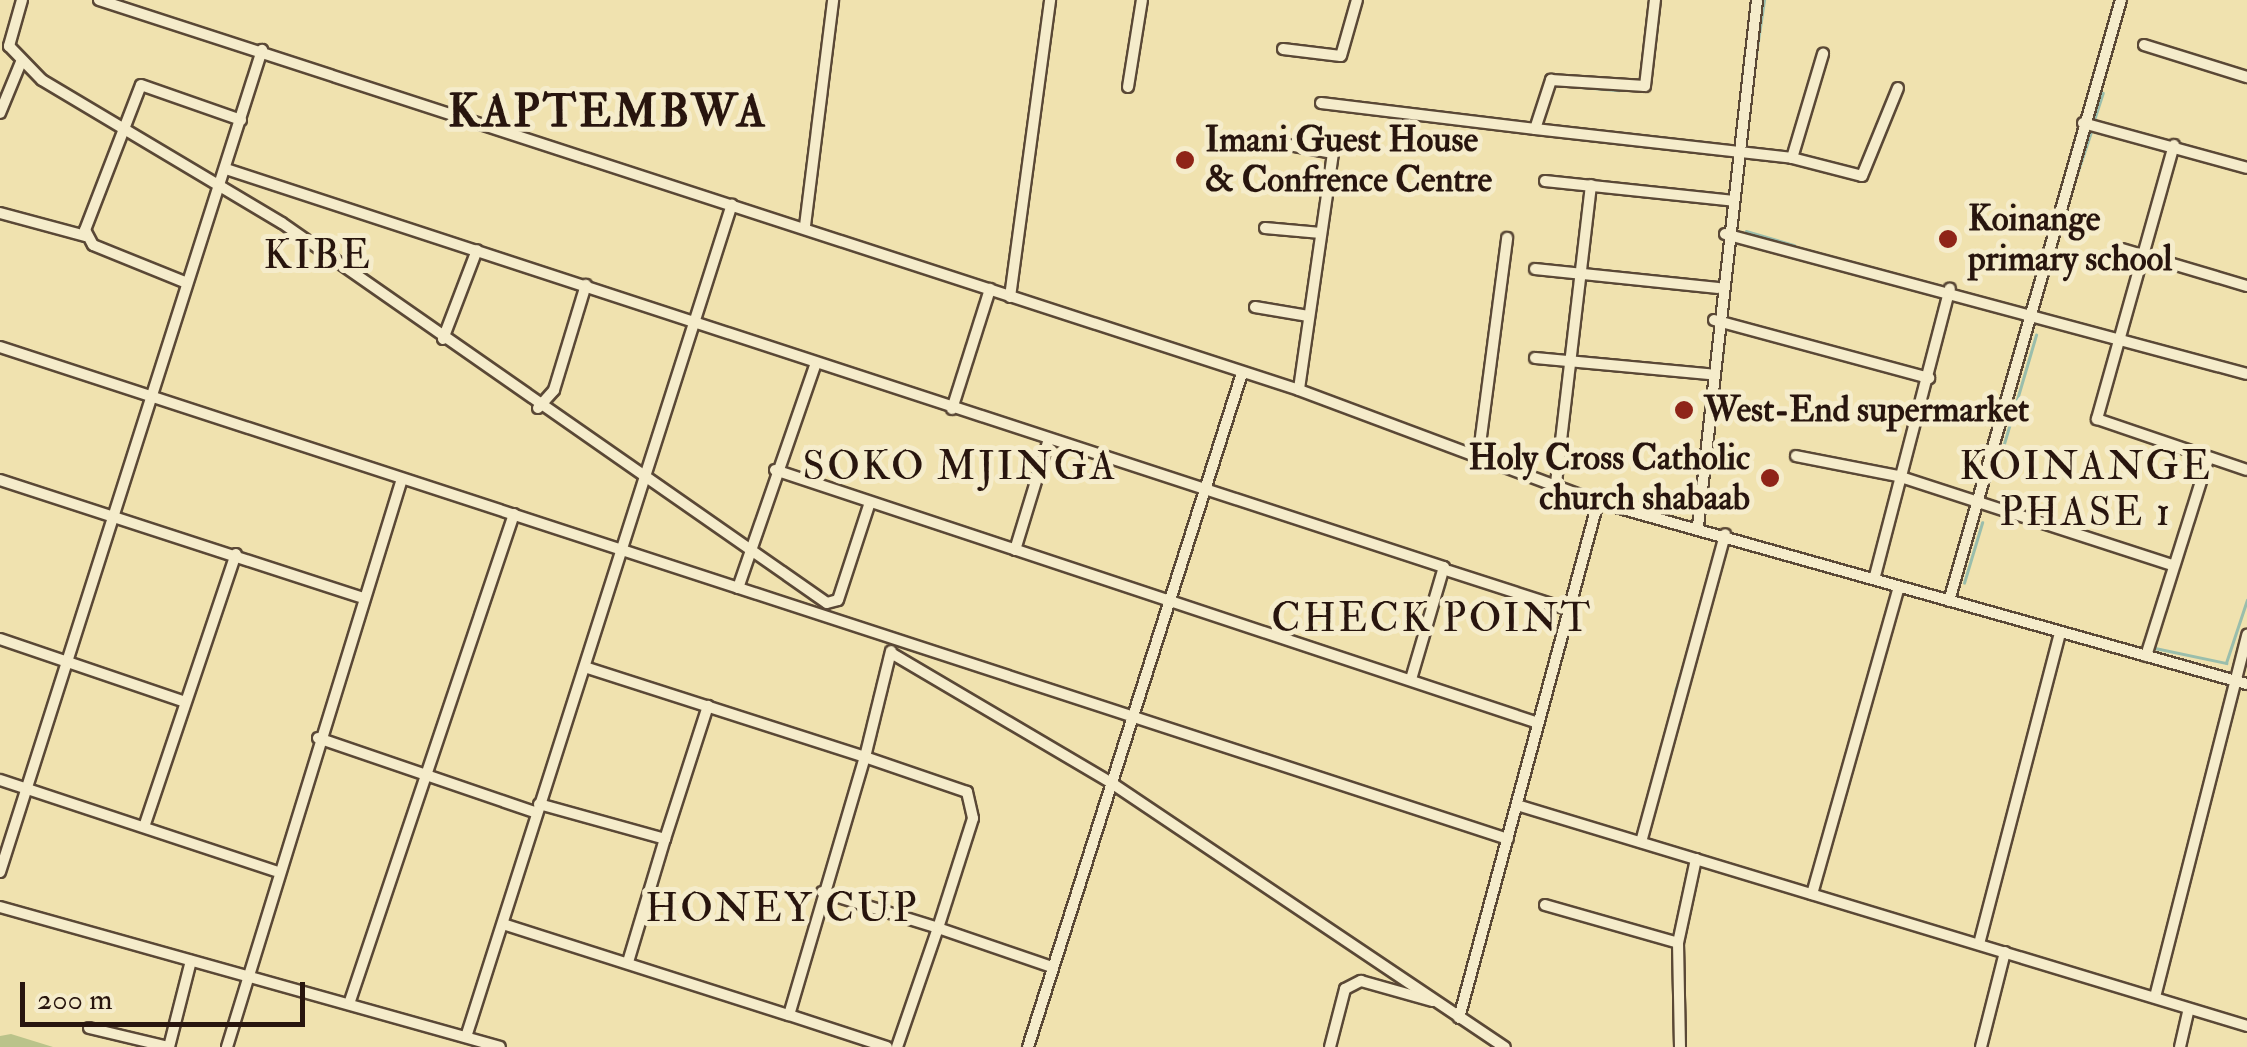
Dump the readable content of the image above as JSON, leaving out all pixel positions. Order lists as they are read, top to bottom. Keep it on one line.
{"districts":["KAPTEMBWA","KIBE","SOKO MJINGA","KOINANGE PHASE 1","CHECK POINT","HONEY CUP"],"places":["Imani Guest House & Confrence Centre","Koinange primary school","West-End supermarket","Holy Cross Catholic church shabaab"],"scale_bar":"200 m"}
